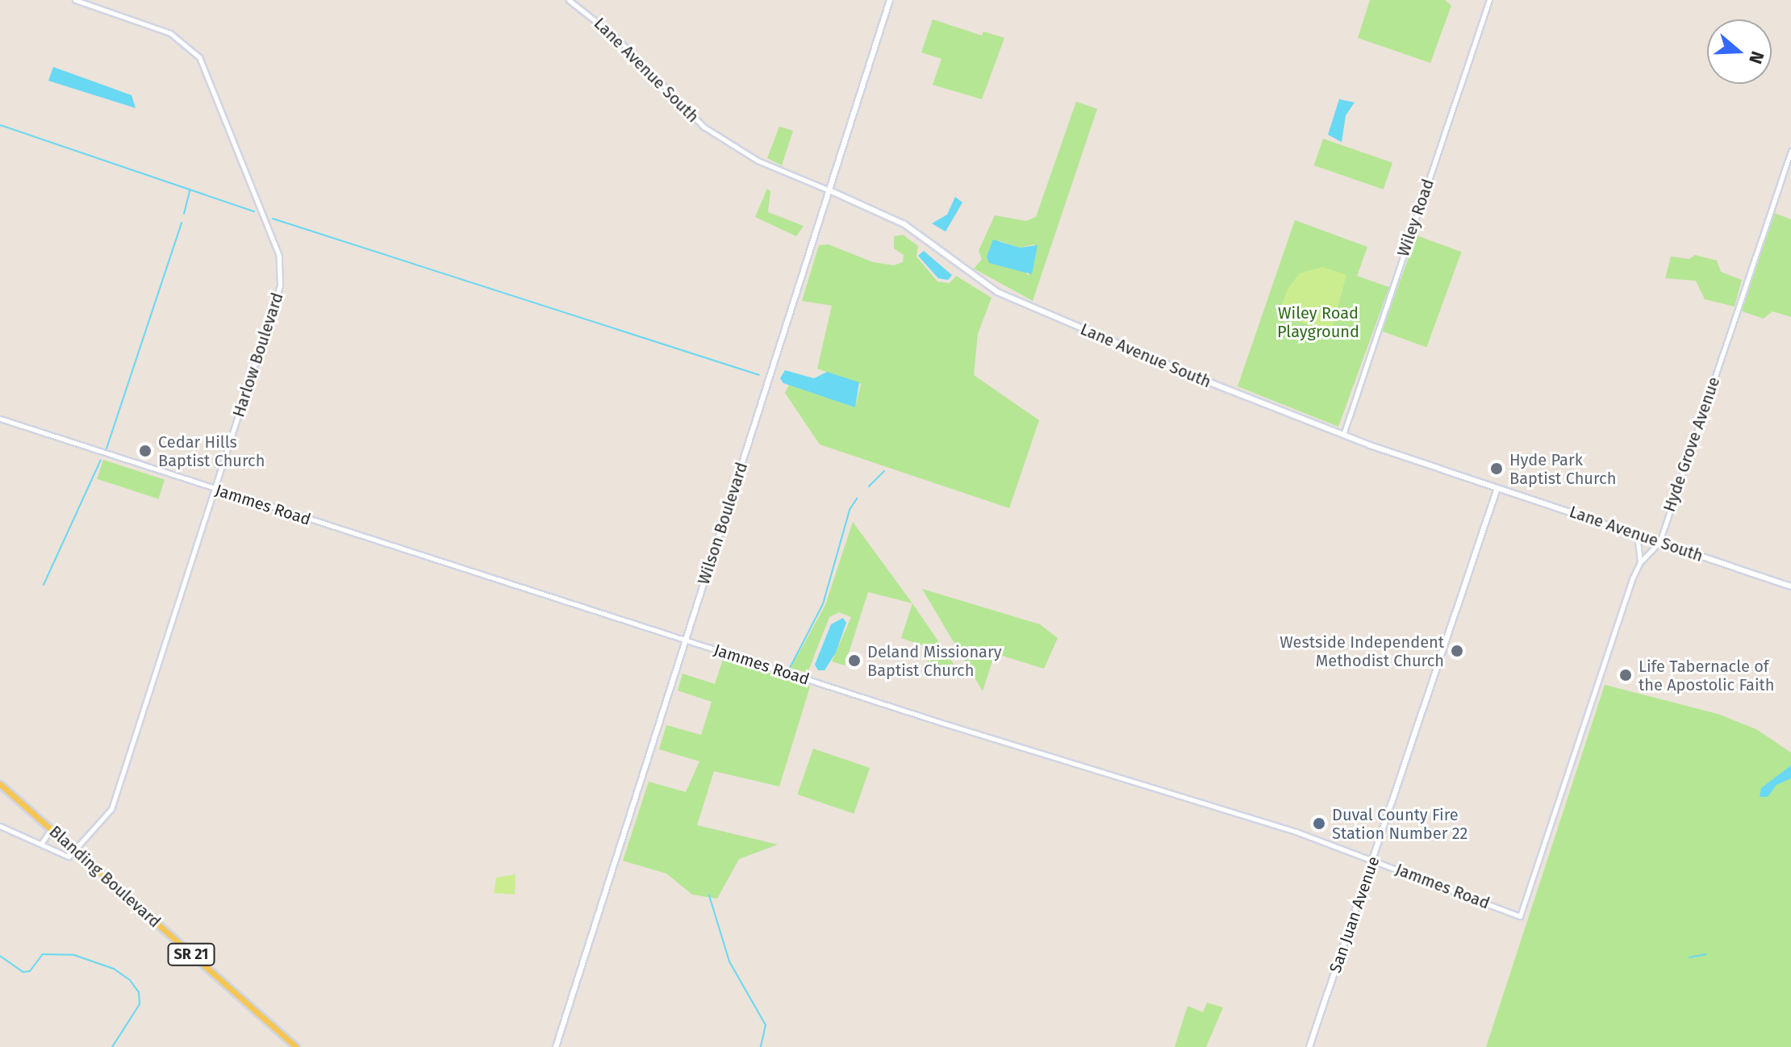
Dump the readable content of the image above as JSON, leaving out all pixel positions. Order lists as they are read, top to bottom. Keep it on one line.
{"streets":{"main road":["Lane Avenue South","Wilson Boulevard","Blanding Boulevard","San Juan Avenue","SR 21"],"street":["Wiley Road","Harlow Boulevard","Hyde Grove Avenue","Jammes Road"]},"crossings":[["Lane Avenue South","Wiley Road"],["Lane Avenue South","Hyde Grove Avenue"],["Lane Avenue South","Wilson Boulevard"],["Lane Avenue South","San Juan Avenue"],["Harlow Boulevard","Jammes Road"],["Harlow Boulevard","Blanding Boulevard"],["Hyde Grove Avenue","Jammes Road"],["Jammes Road","Wilson Boulevard"],["Jammes Road","San Juan Avenue"]],"parks":["Wiley Road Playground"],"places":["Cedar Hills Baptist Church","Hyde Park Baptist Church","Westside Independent Methodist Church","Deland Missionary Baptist Church","Life Tabernacle of the Apostolic Faith","Duval County Fire Station Number 22"],"north":"right"}
